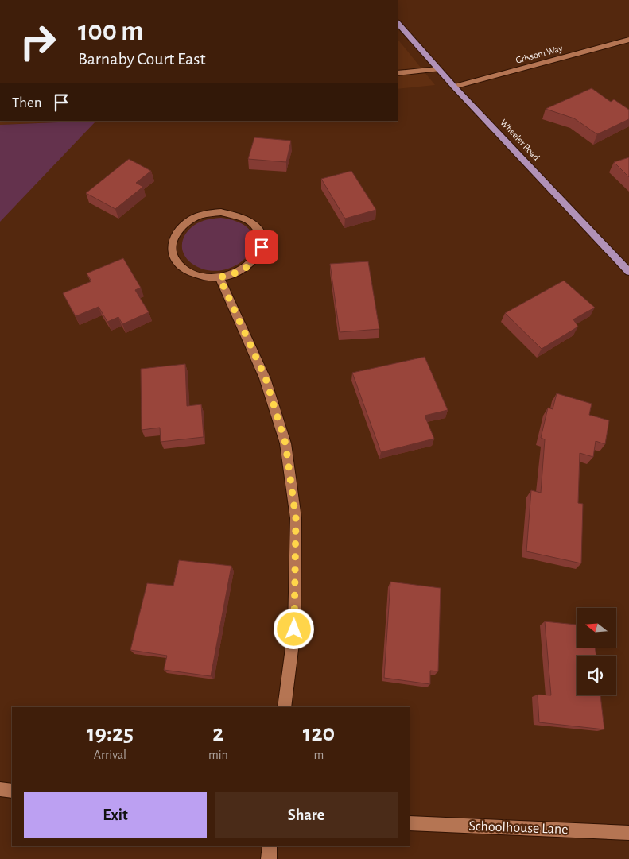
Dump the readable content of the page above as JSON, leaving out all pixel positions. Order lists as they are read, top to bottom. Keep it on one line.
{"streets":{"main road":["Wheeler Road"],"street":["Grissom Way","Schoolhouse Lane"]},"crossings":[["Grissom Way","Wheeler Road"]],"north":"left","page":{"turn":["100 m","Barnaby Court East"],"then":"Then","eta":["19:25","Arrival","2","min","120","m"],"buttons":["Exit","Share"]}}
